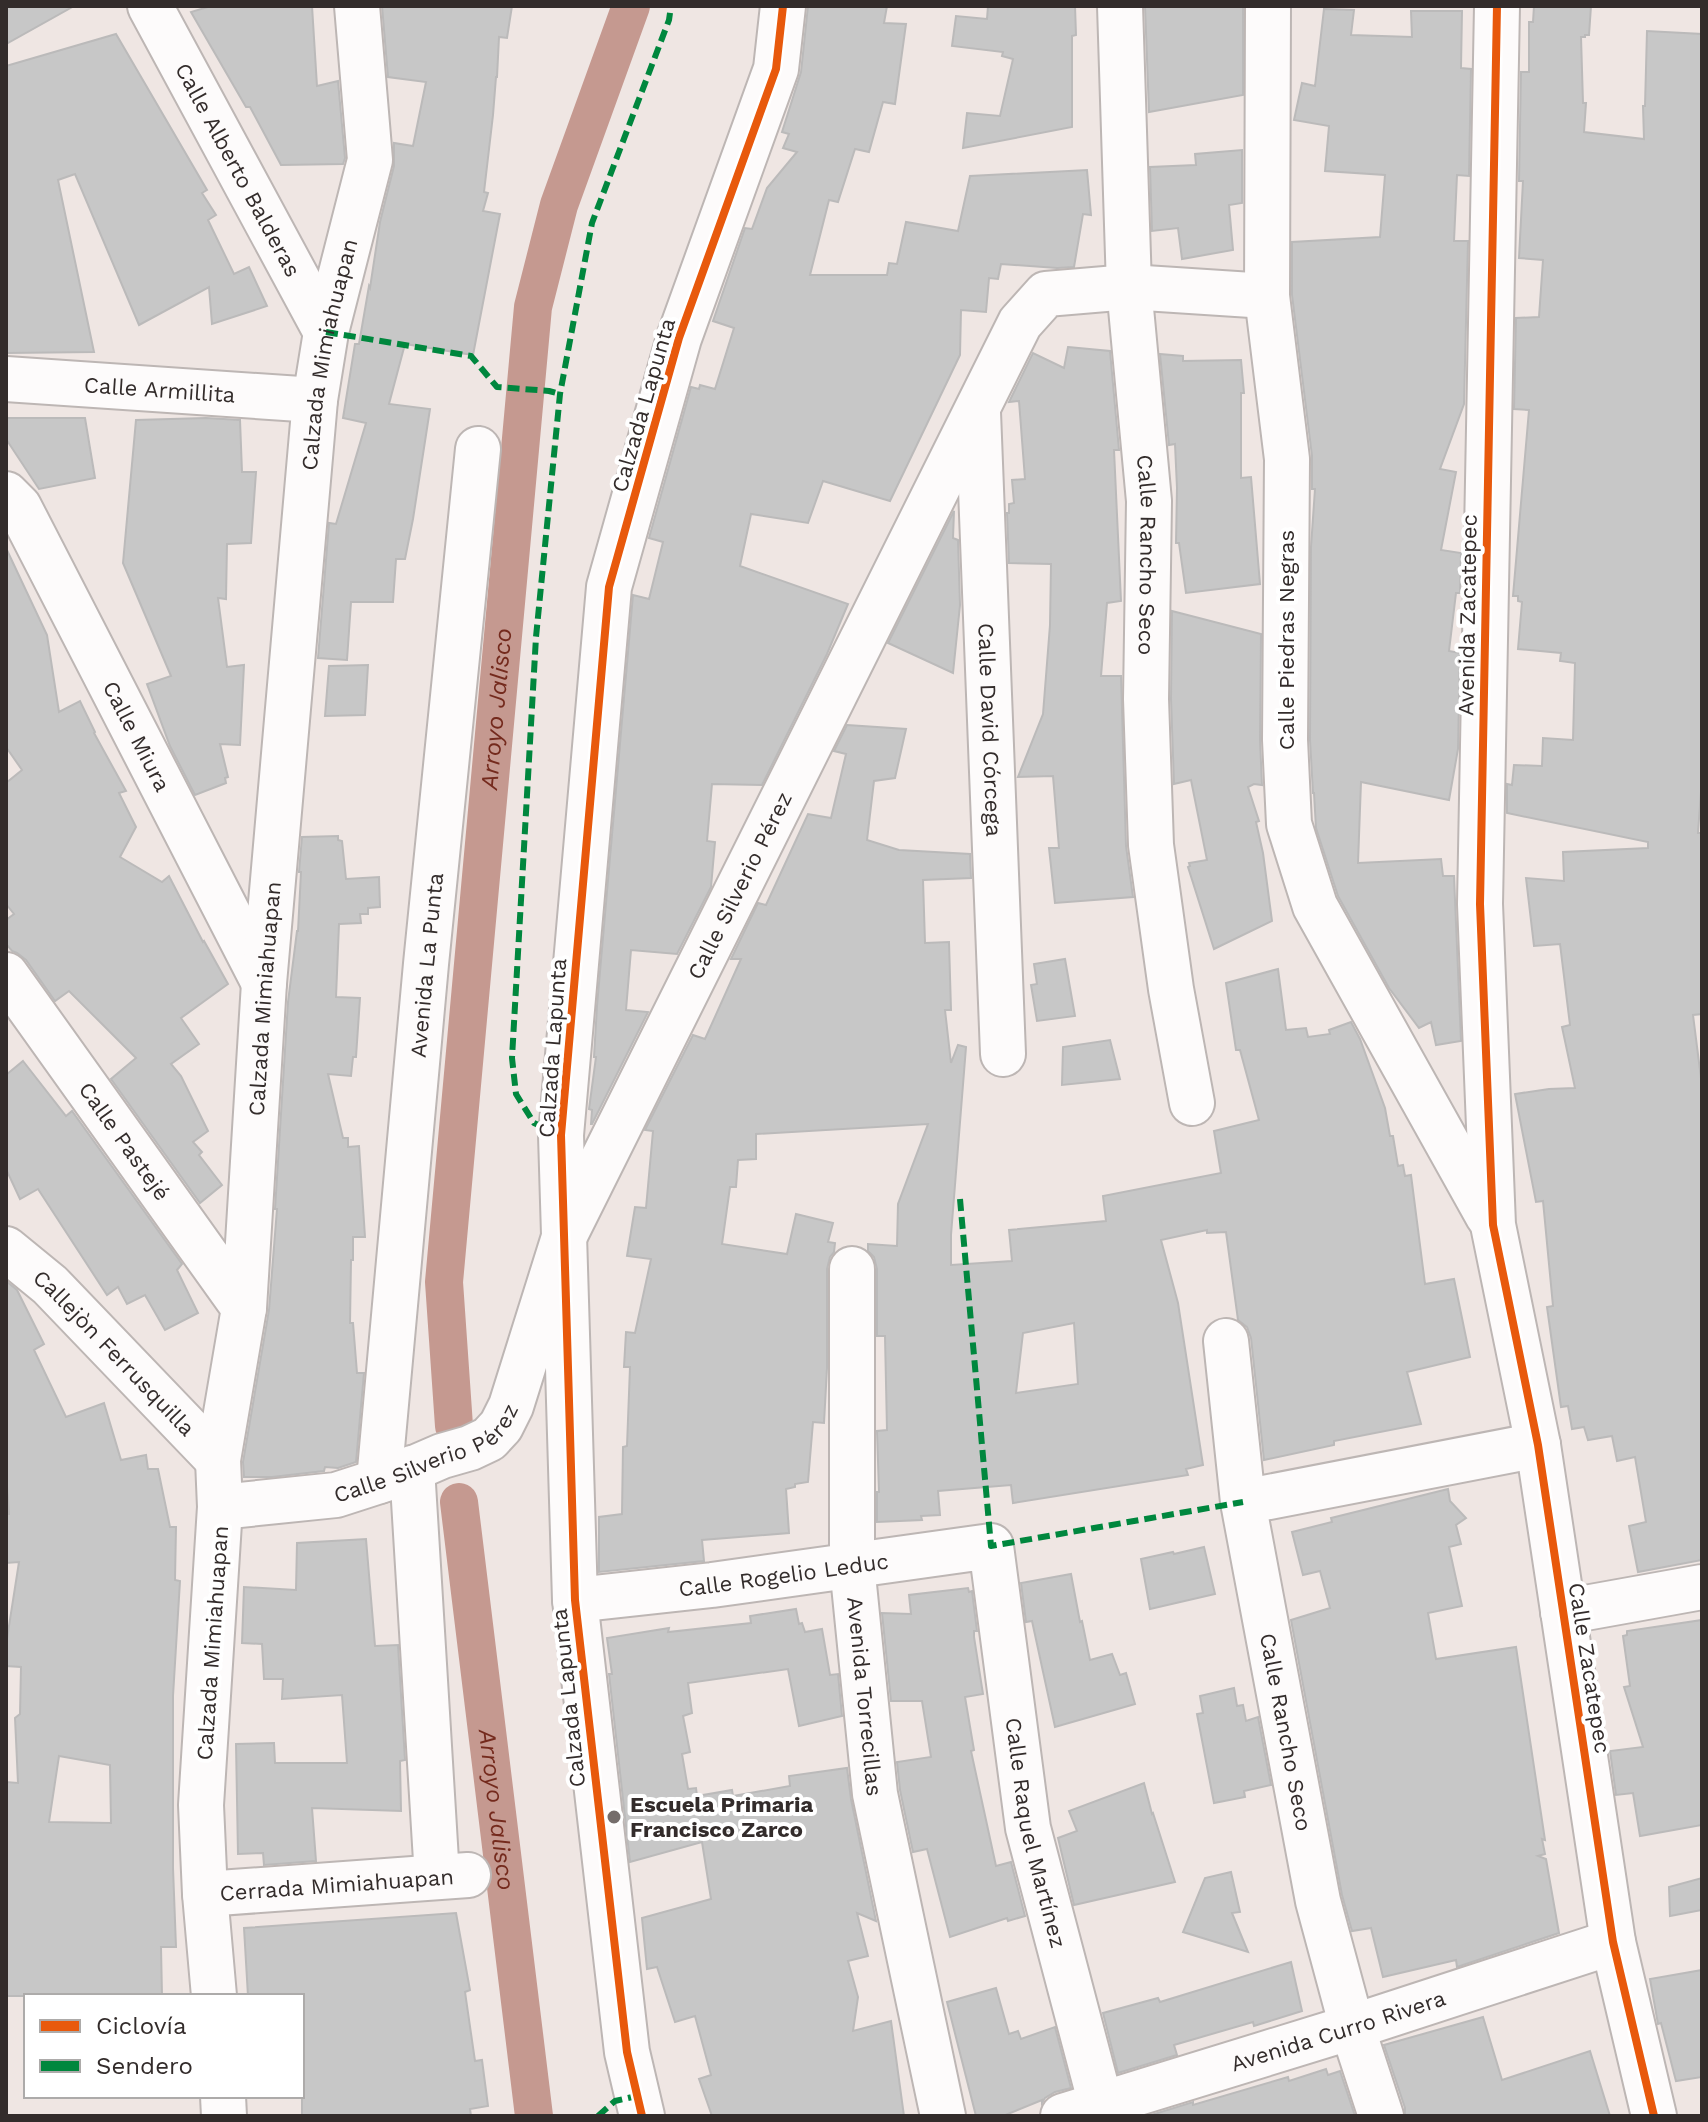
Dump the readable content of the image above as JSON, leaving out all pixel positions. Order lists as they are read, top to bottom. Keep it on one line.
{"streets":{"street":["Calle Alberto Balderas","Calzada Mimiahuapan","Calle Armillita","Calzada Lapunta","Calle Rancho Seco","Avenida Zacatepec","Calle Piedras Negras","Calle David Córcega","Calle Miura","Calle Silverio Pérez","Avenida La Punta","Calle Pastejé","Callejòn Ferrusquilla","Calle Rogelio Leduc","Calle Zacatepec","Avenida Torrecillas","Calle Raquel Martínez","Cerrada Mimiahuapan","Avenida Curro Rivera"]},"crossings":[["Calle Alberto Balderas","Calzada Mimiahuapan"],["Calzada Mimiahuapan","Calle Armillita"],["Calzada Mimiahuapan","Calle Miura"],["Calzada Mimiahuapan","Calle Silverio Pérez"],["Calzada Mimiahuapan","Calle Pastejé"],["Calzada Mimiahuapan","Callejòn Ferrusquilla"],["Calzada Mimiahuapan","Cerrada Mimiahuapan"],["Calzada Lapunta","Calle Silverio Pérez"],["Calzada Lapunta","Calle Rogelio Leduc"],["Calle Rancho Seco","Calle Silverio Pérez"],["Calle Rancho Seco","Avenida Curro Rivera"],["Avenida Zacatepec","Calle Piedras Negras"],["Avenida Zacatepec","Calle Zacatepec"],["Calle Piedras Negras","Calle Silverio Pérez"],["Calle Piedras Negras","Calle Zacatepec"],["Calle David Córcega","Calle Silverio Pérez"],["Calle Silverio Pérez","Avenida La Punta"],["Calle Silverio Pérez","Cerrada Mimiahuapan"],["Avenida La Punta","Cerrada Mimiahuapan"],["Calle Rogelio Leduc","Avenida Torrecillas"],["Calle Rogelio Leduc","Calle Raquel Martínez"],["Calle Zacatepec","Avenida Curro Rivera"],["Calle Raquel Martínez","Avenida Curro Rivera"]],"water":["Arroyo Jalisco"],"places":["Escuela Primaria Francisco Zarco"],"legend":["Ciclovía","Sendero"]}
